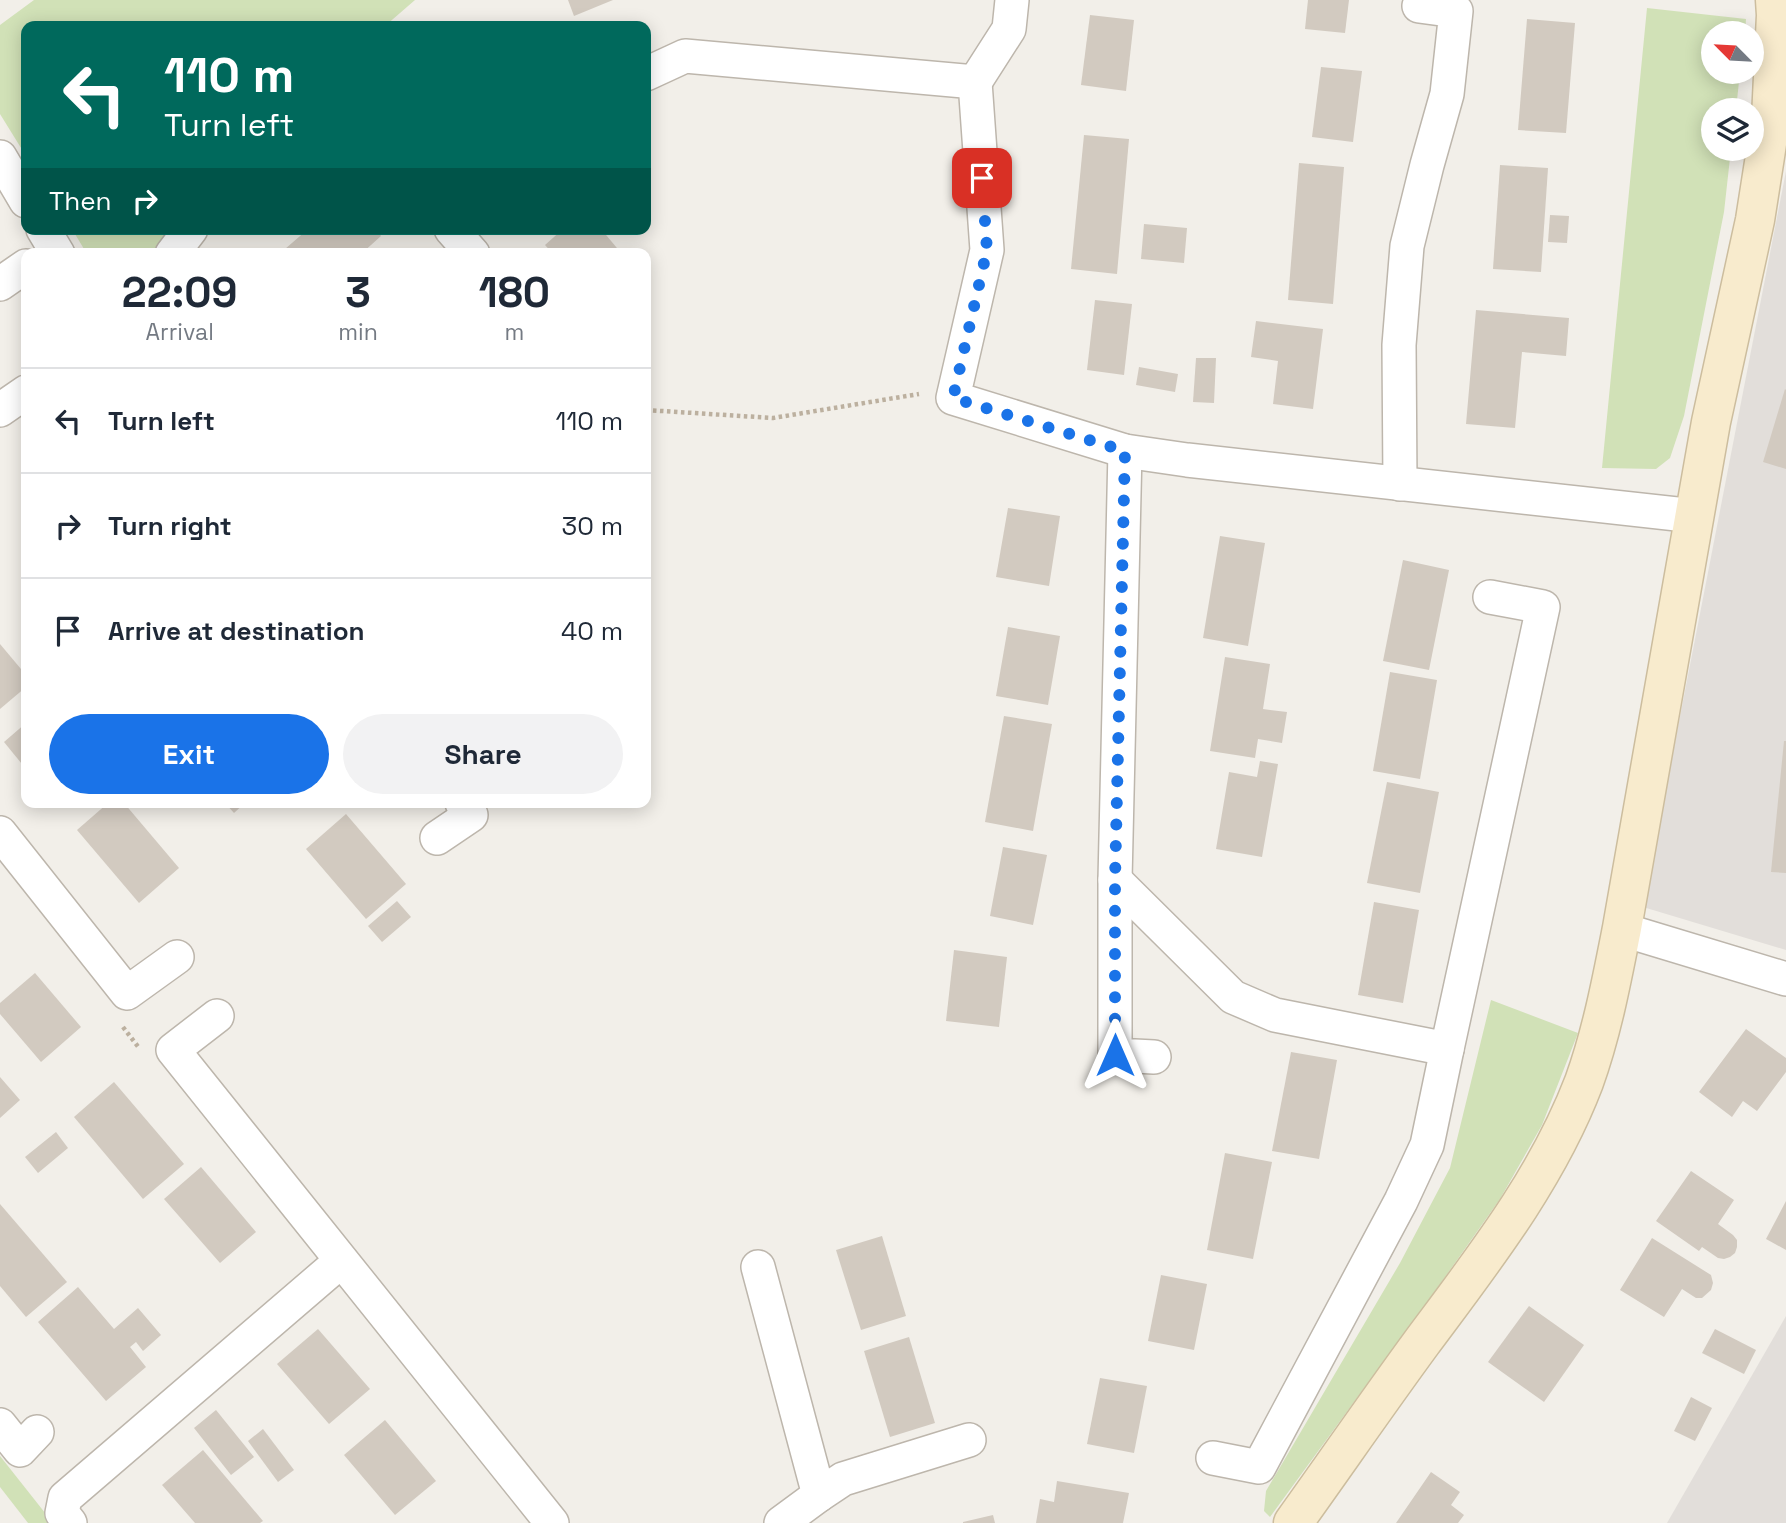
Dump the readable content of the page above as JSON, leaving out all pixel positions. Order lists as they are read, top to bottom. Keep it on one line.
{"north":"top left","page":{"turn":["110 m","Turn left"],"then":"Then","eta":["22:09","Arrival","3","min","180","m"],"list":[{"name":"Turn left","value":"110 m"},{"name":"Turn right","value":"30 m"},{"name":"Arrive at destination","value":"40 m"}],"buttons":["Exit","Share"]}}
